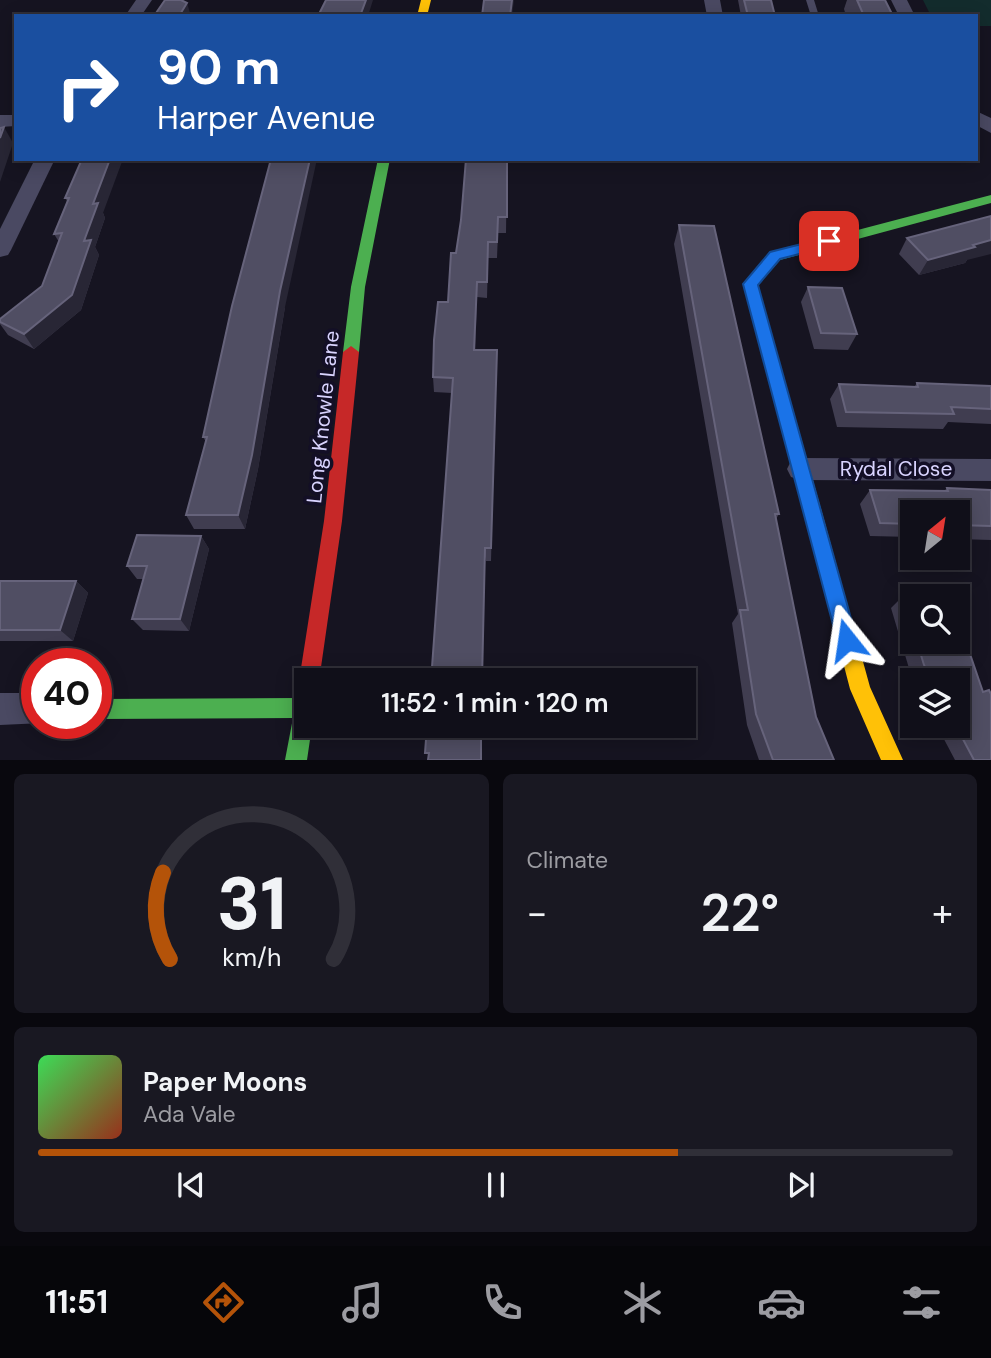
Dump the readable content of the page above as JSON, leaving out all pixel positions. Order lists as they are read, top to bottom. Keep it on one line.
{"streets":{"street":["Long Knowle Lane","Rydal Close"]},"north":"top right","page":{"turn":["90 m","Harper Avenue"],"limit":"40","trip":"11:52 · 1 min · 120 m","tile":"Climate","heat":["−","22°","+"],"song":["Paper Moons","Ada Vale"],"tabs":"11:51","gauge":["31","km/h"]}}
